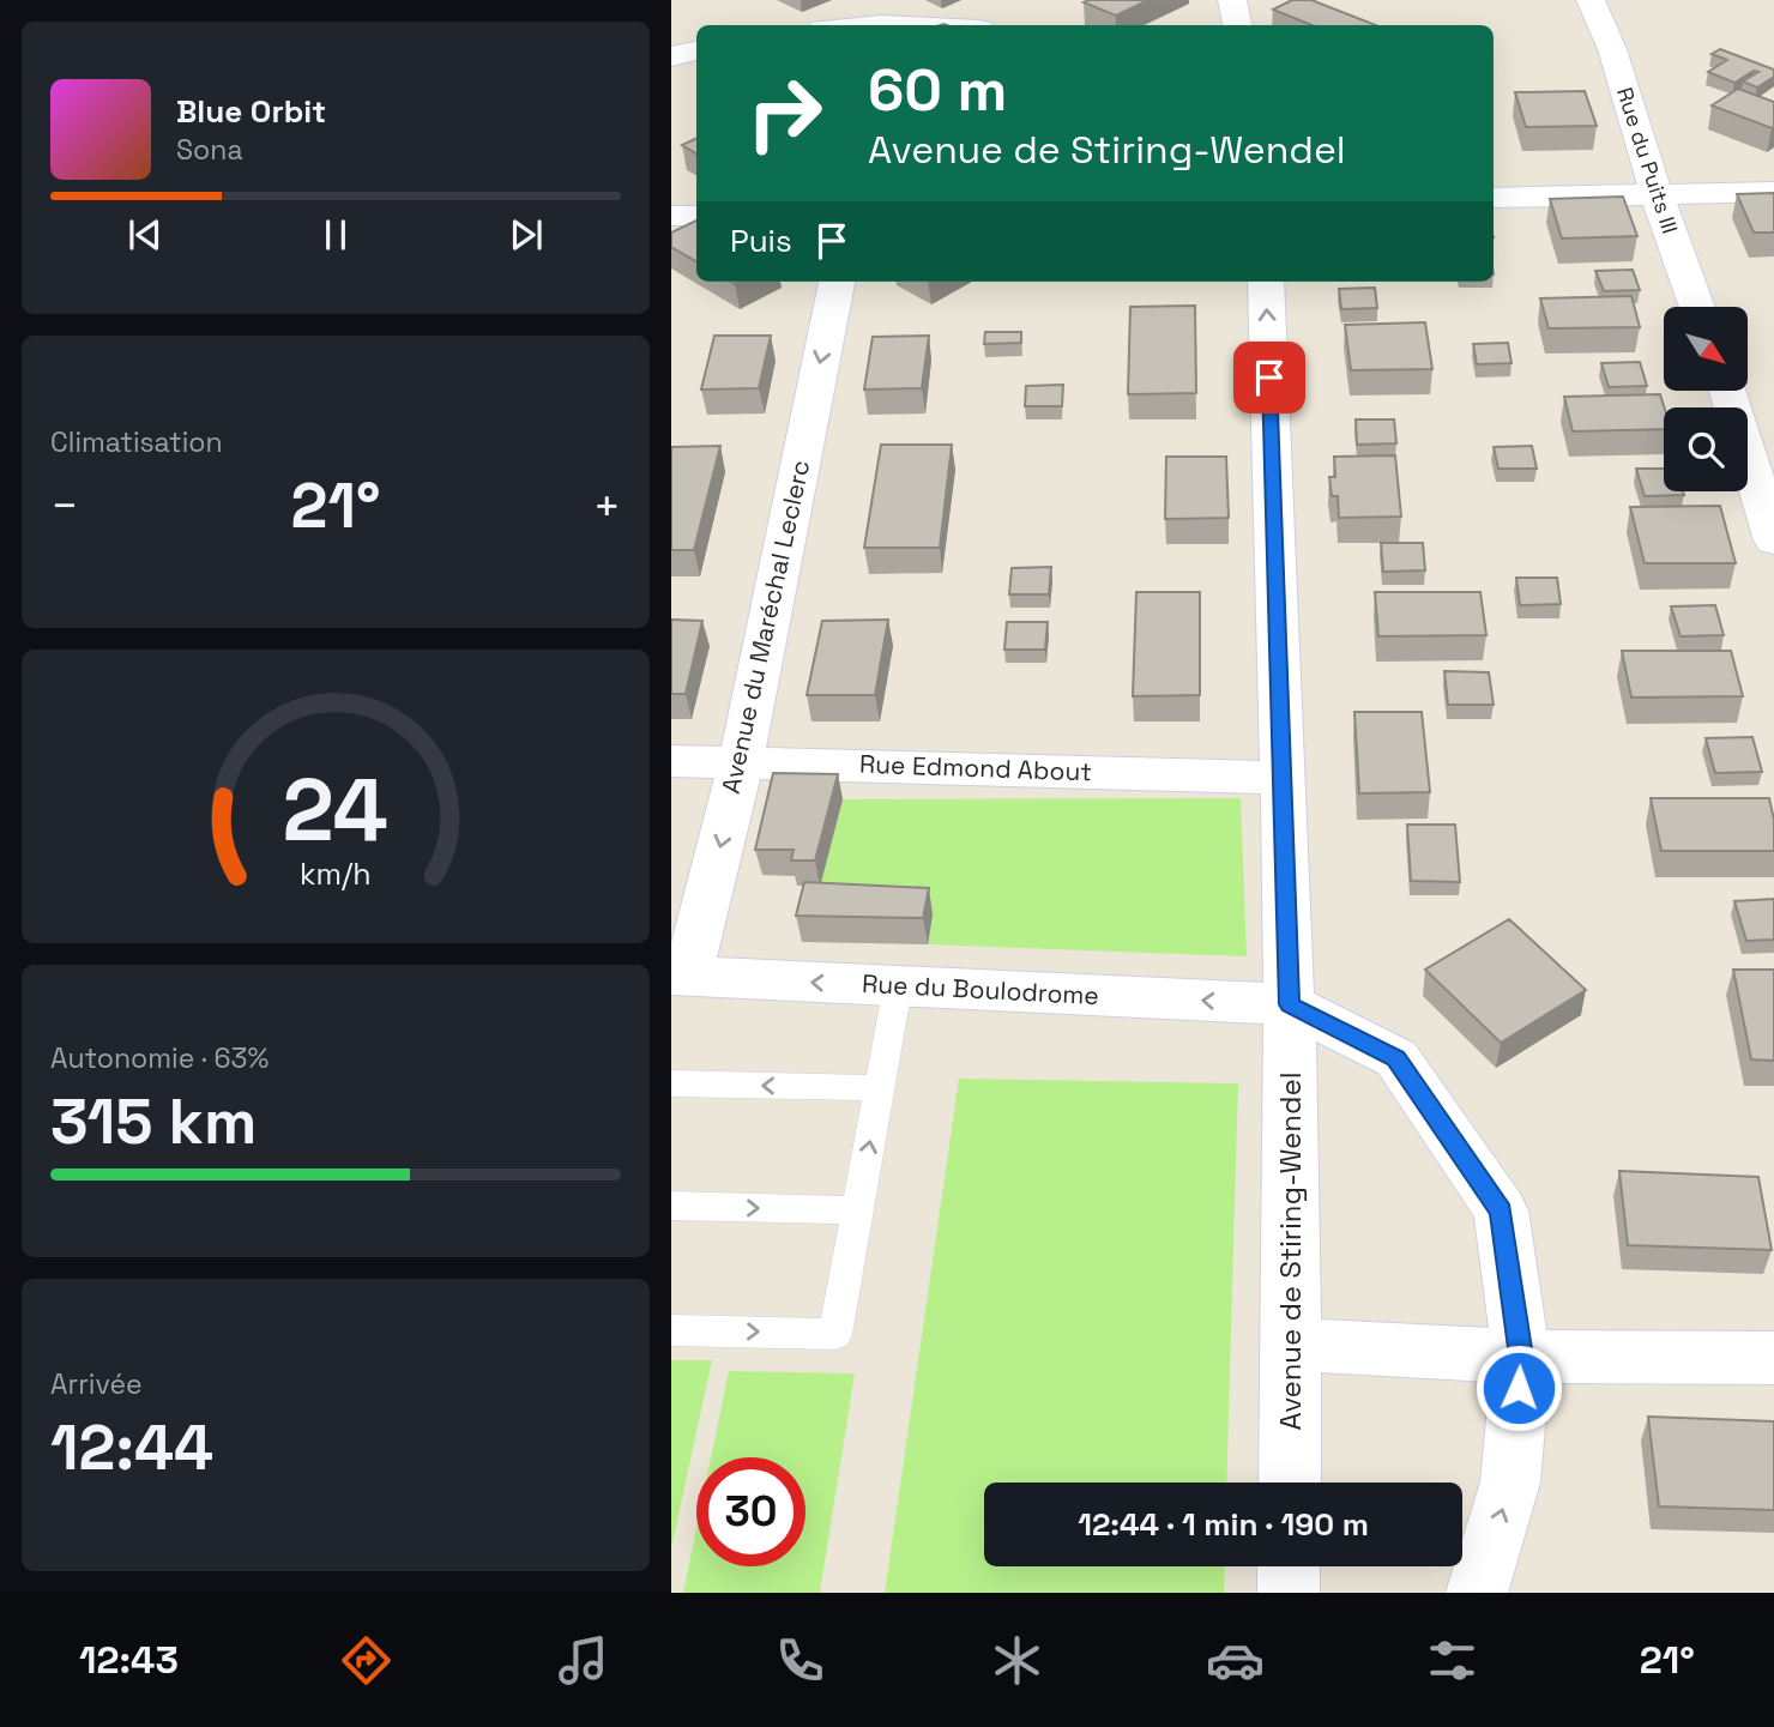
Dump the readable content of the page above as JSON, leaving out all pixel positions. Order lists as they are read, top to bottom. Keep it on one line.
{"streets":{"street":["Rue du Puits III","Avenue du Maréchal Leclerc","Rue Edmond About","Rue du Boulodrome","Avenue de Stiring-Wendel"]},"crossings":[["Avenue du Maréchal Leclerc","Rue Edmond About"],["Avenue du Maréchal Leclerc","Rue du Boulodrome"],["Rue Edmond About","Avenue de Stiring-Wendel"],["Rue du Boulodrome","Avenue de Stiring-Wendel"]],"one_way":["Avenue du Maréchal Leclerc","Rue du Boulodrome","Avenue de Stiring-Wendel"],"north":"bottom right","page":{"turn":["60 m","Avenue de Stiring-Wendel"],"song":["Blue Orbit","Sona"],"then":"Puis","tile":["Climatisation",["Autonomie · 63%","315 km"],["Arrivée","12:44"]],"heat":["−","21°","+"],"limit":"30","trip":"12:44 · 1 min · 190 m","tabs":["12:43","21°"],"gauge":["24","km/h"]}}
